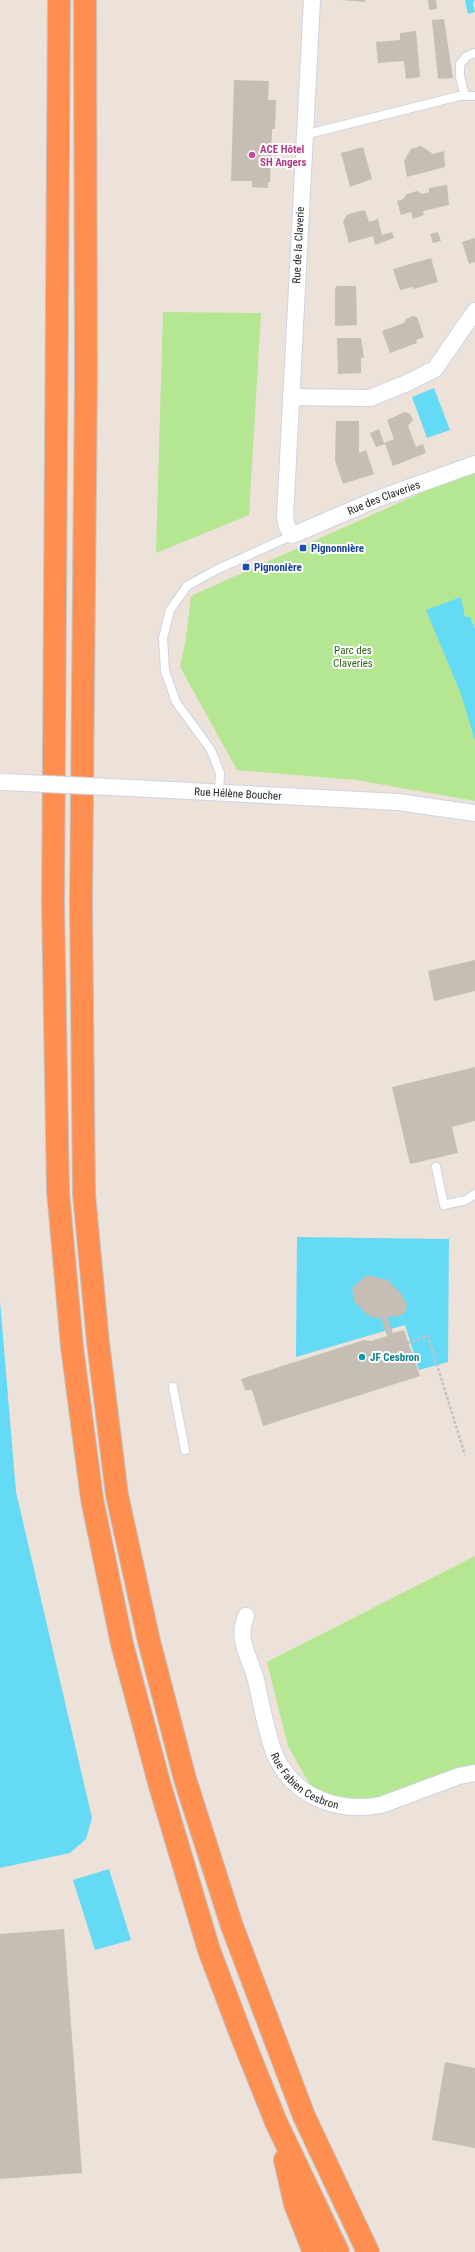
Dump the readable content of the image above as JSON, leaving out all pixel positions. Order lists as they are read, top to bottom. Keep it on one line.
{"streets":{"street":["Rue de la Claverie","Rue des Claveries","Rue Hélène Boucher","Rue Fabien Cesbron"]},"crossings":[["Rue de la Claverie","Rue des Claveries"]],"parks":["Parc des Claveries"],"places":{"other":["ACE Hôtel SH Angers","JF Cesbron"],"transit":["Pignonnière","Pignonière"]}}
